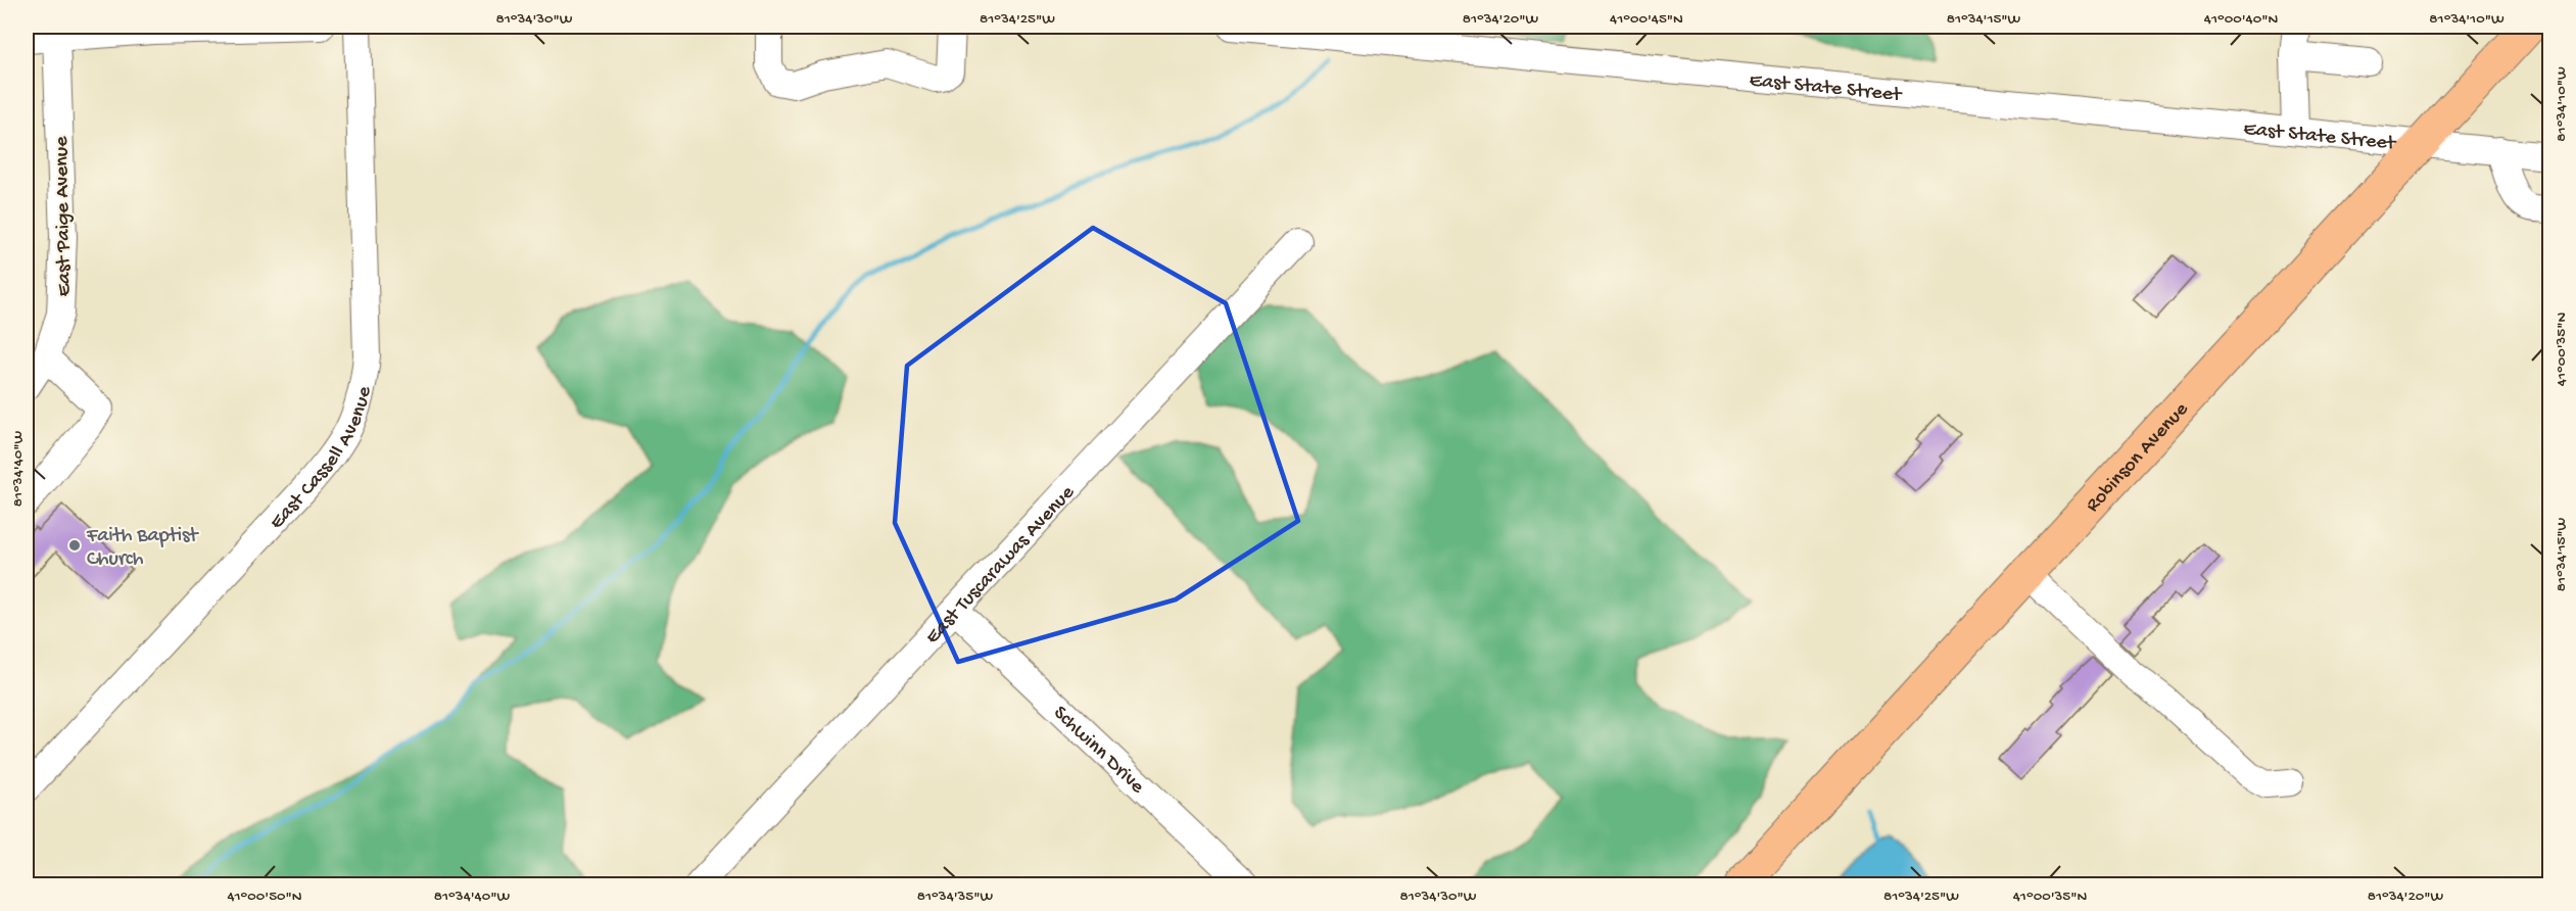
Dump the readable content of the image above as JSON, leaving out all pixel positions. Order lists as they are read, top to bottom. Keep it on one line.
{"streets":{"main road":["Robinson Avenue"],"street":["East State Street","East Paige Avenue","East Cassell Avenue","East Tuscarawas Avenue","Schwinn Drive"]},"crossings":[["East State Street","Robinson Avenue"],["East Tuscarawas Avenue","Schwinn Drive"]],"places":["Faith Baptist Church"],"coordinates":["81°34'30\"W","81°34'25\"W","81°34'20\"W","41°00'45\"N","81°34'15\"W","41°00'40\"N","81°34'10\"W","41°00'35\"N","81°34'40\"W","41°00'50\"N","81°34'35\"W"]}
